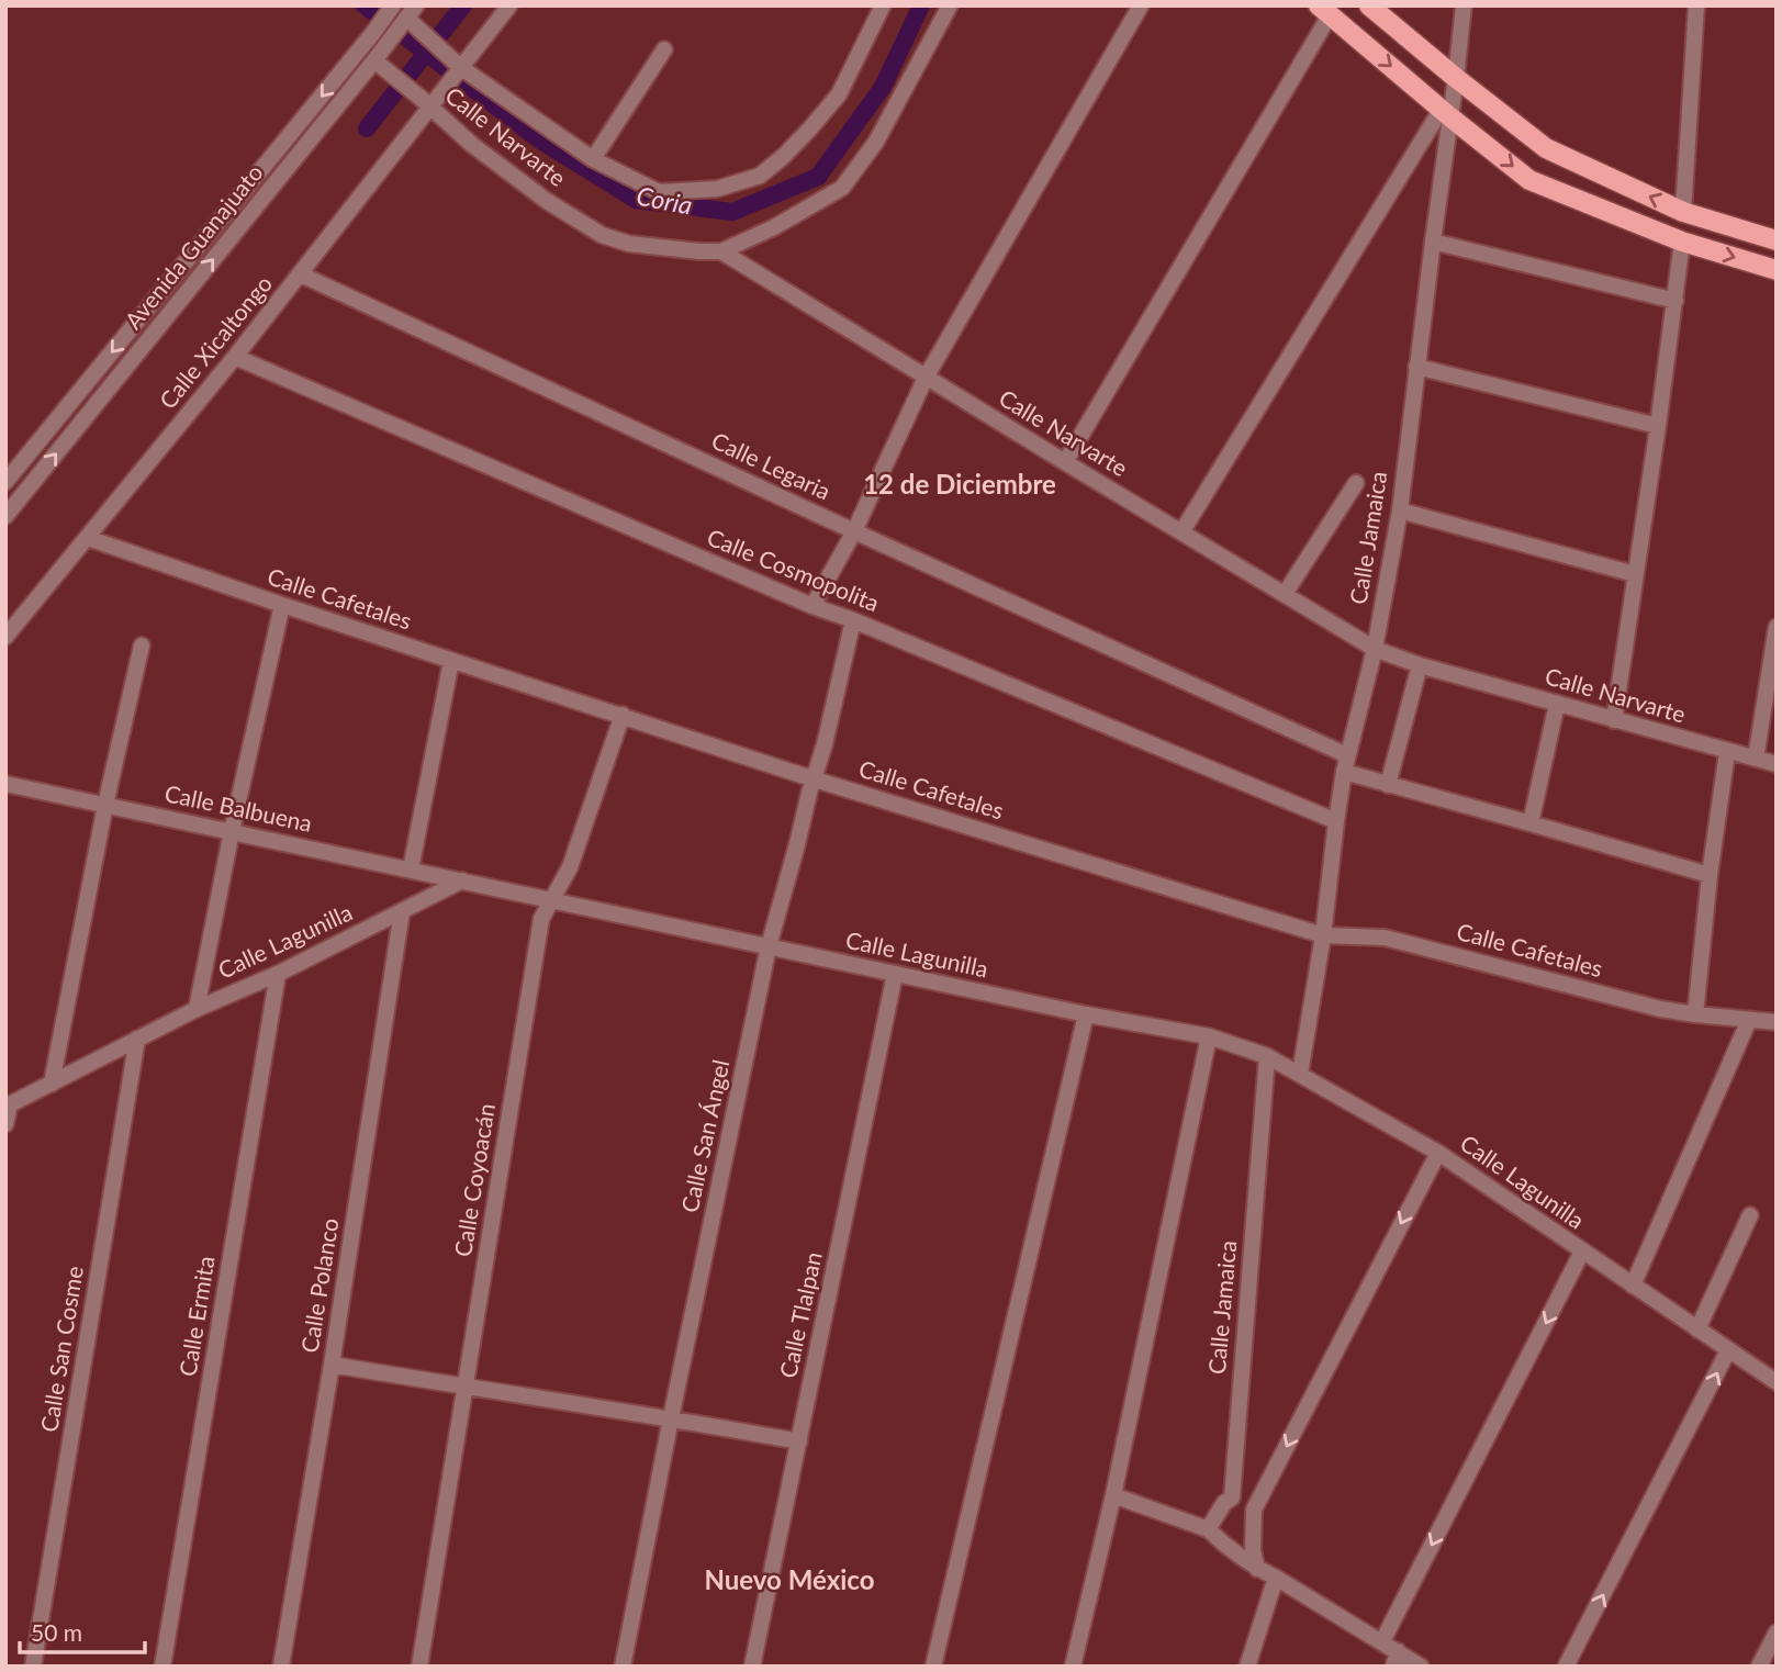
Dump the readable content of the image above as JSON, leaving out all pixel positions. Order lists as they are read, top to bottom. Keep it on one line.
{"streets":{"street":["Calle Narvarte","Avenida Guanajuato","Calle Xicaltongo","Calle Legaria","Calle Jamaica","Calle Cosmopolita","Calle Cafetales","Calle Balbuena","Calle Lagunilla","Calle San Ángel","Calle Coyoacán","Calle Polanco","Calle Tlalpan","Calle Ermita","Calle San Cosme"]},"crossings":[["Calle Narvarte","Avenida Guanajuato"],["Calle Narvarte","Calle Xicaltongo"],["Calle Narvarte","Calle Jamaica"],["Calle Xicaltongo","Calle Legaria"],["Calle Xicaltongo","Calle Cosmopolita"],["Calle Xicaltongo","Calle Cafetales"],["Calle Legaria","Calle Jamaica"],["Calle Jamaica","Calle Cosmopolita"],["Calle Jamaica","Calle Cafetales"],["Calle Jamaica","Calle Lagunilla"],["Calle Cosmopolita","Calle San Ángel"],["Calle Cafetales","Calle San Ángel"],["Calle Cafetales","Calle Coyoacán"],["Calle Balbuena","Calle Lagunilla"],["Calle Lagunilla","Calle San Ángel"],["Calle Lagunilla","Calle Coyoacán"],["Calle Lagunilla","Calle Polanco"],["Calle Lagunilla","Calle Tlalpan"],["Calle Lagunilla","Calle Ermita"],["Calle Lagunilla","Calle San Cosme"]],"districts":["12 de Diciembre","Nuevo México"],"water":["Coria"],"scale_bar":"50 m"}
